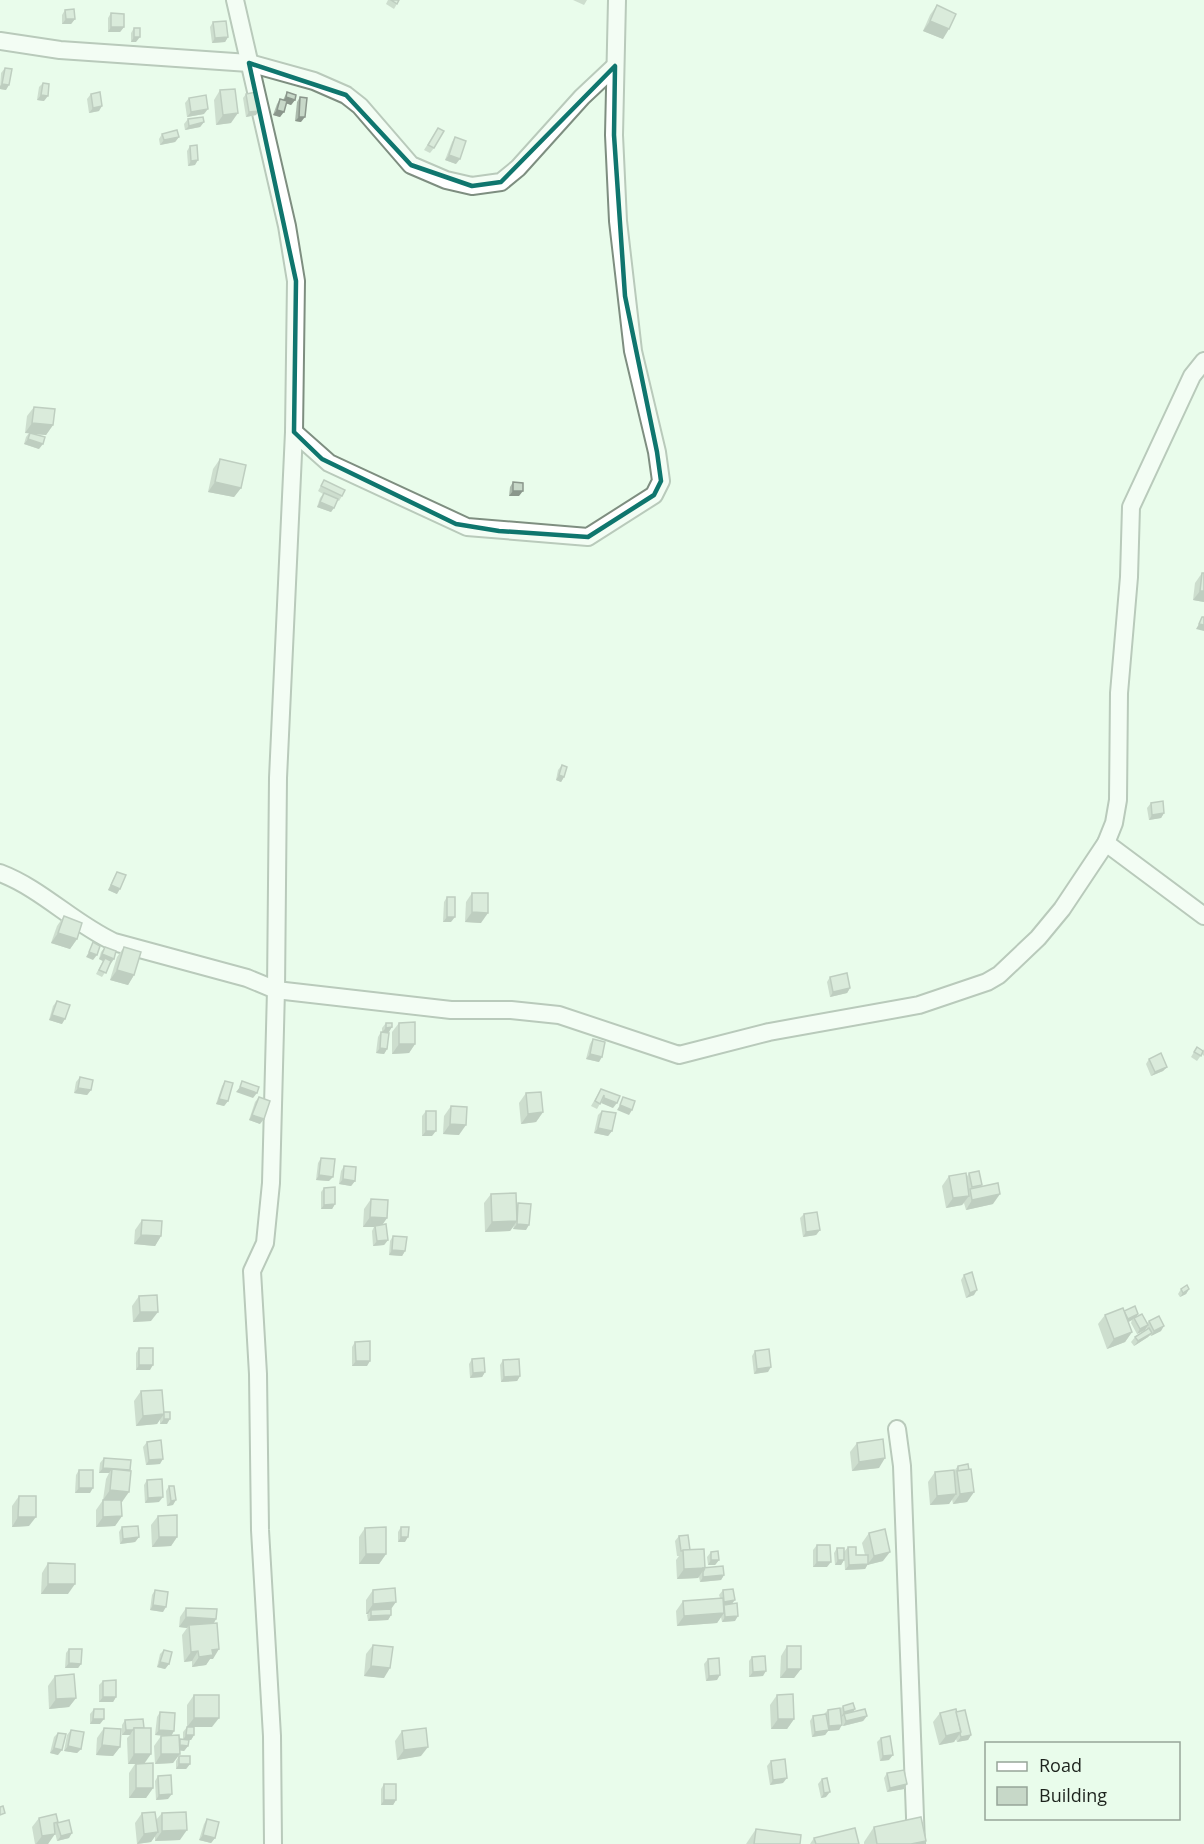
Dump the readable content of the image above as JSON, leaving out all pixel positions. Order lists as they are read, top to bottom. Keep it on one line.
{"legend":["Road","Building"]}
